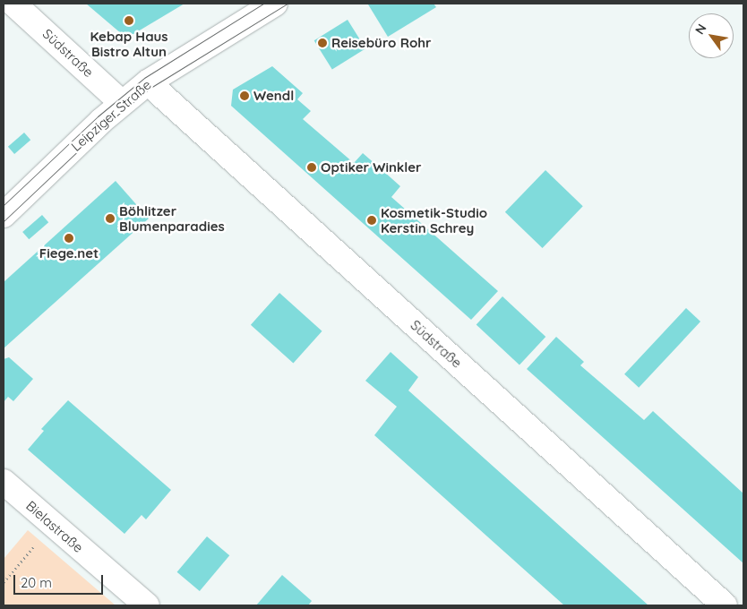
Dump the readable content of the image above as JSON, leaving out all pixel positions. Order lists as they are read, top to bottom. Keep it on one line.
{"streets":{"street":["Südstraße","Leipziger Straße","Bielastraße"]},"crossings":[["Südstraße","Leipziger Straße"]],"places":["Kebap Haus Bistro Altun","Reisebüro Rohr","Wendl","Optiker Winkler","Böhlitzer Blumenparadies","Kosmetik-Studio Kerstin Schrey","Fiege.net"],"scale_bar":"20 m","north":"top left"}
